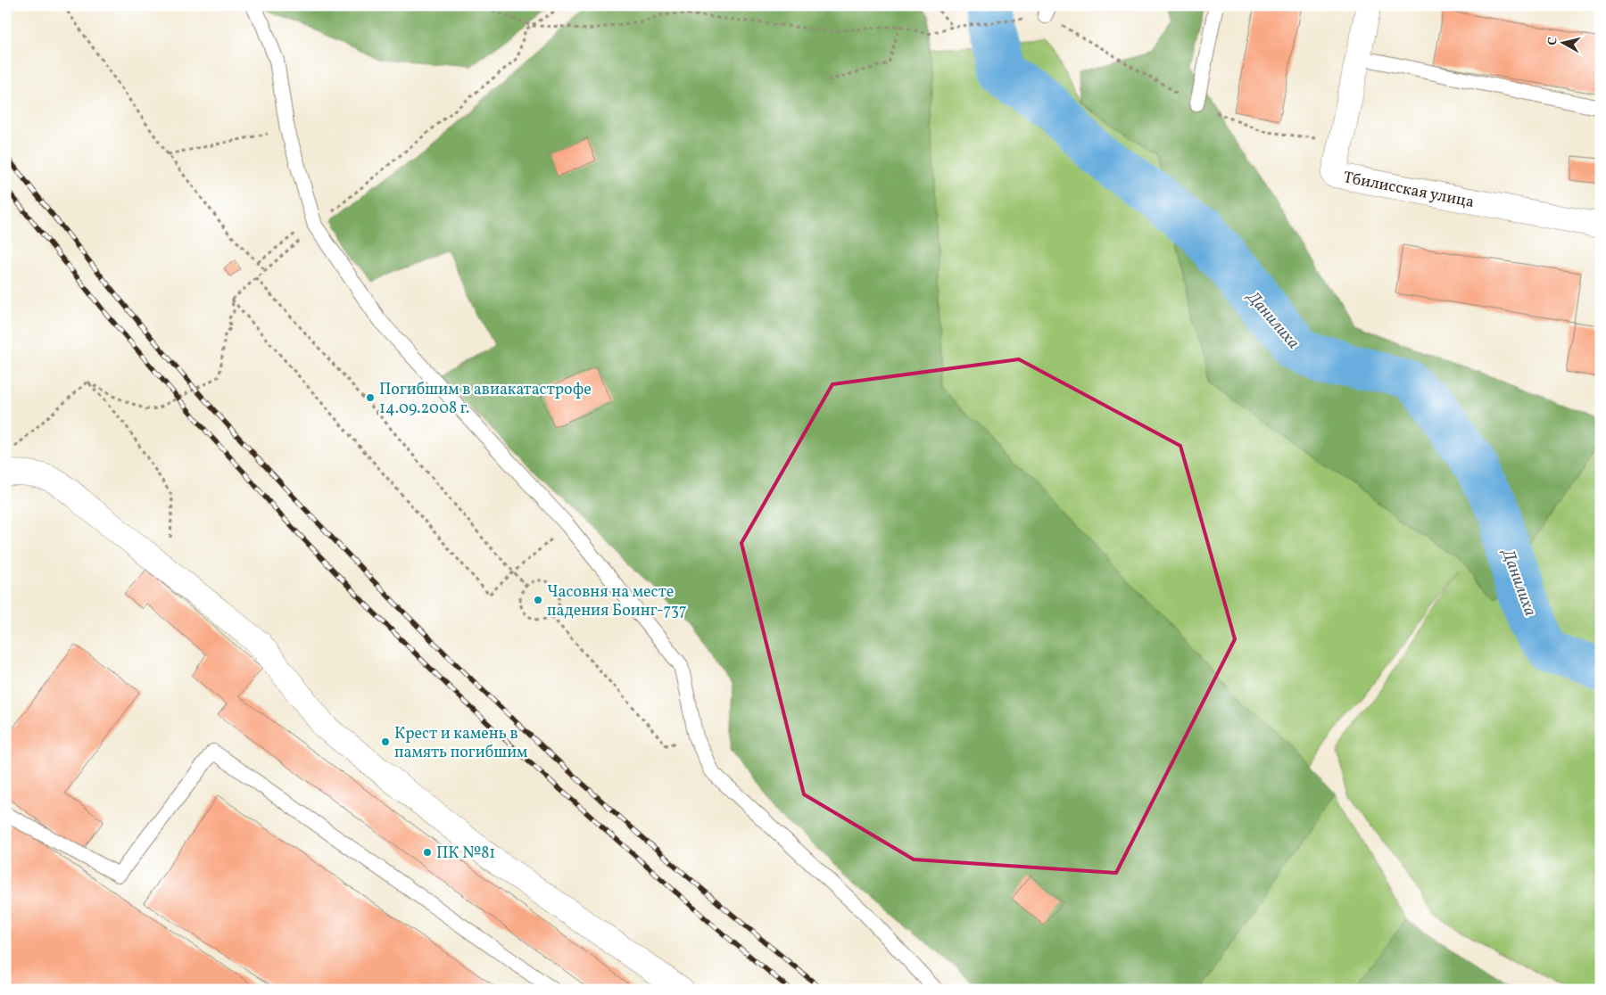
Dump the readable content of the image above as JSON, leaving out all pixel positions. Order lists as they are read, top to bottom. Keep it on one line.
{"streets":{"street":["Тбилисская улица"]},"water":["Данилиха"],"places":["Погибшим в авиакатастрофе 14.09.2008 г.","Часовня на месте падения Боинг-737","Крест и камень в память погибшим","ПК №81"],"north":"left"}
